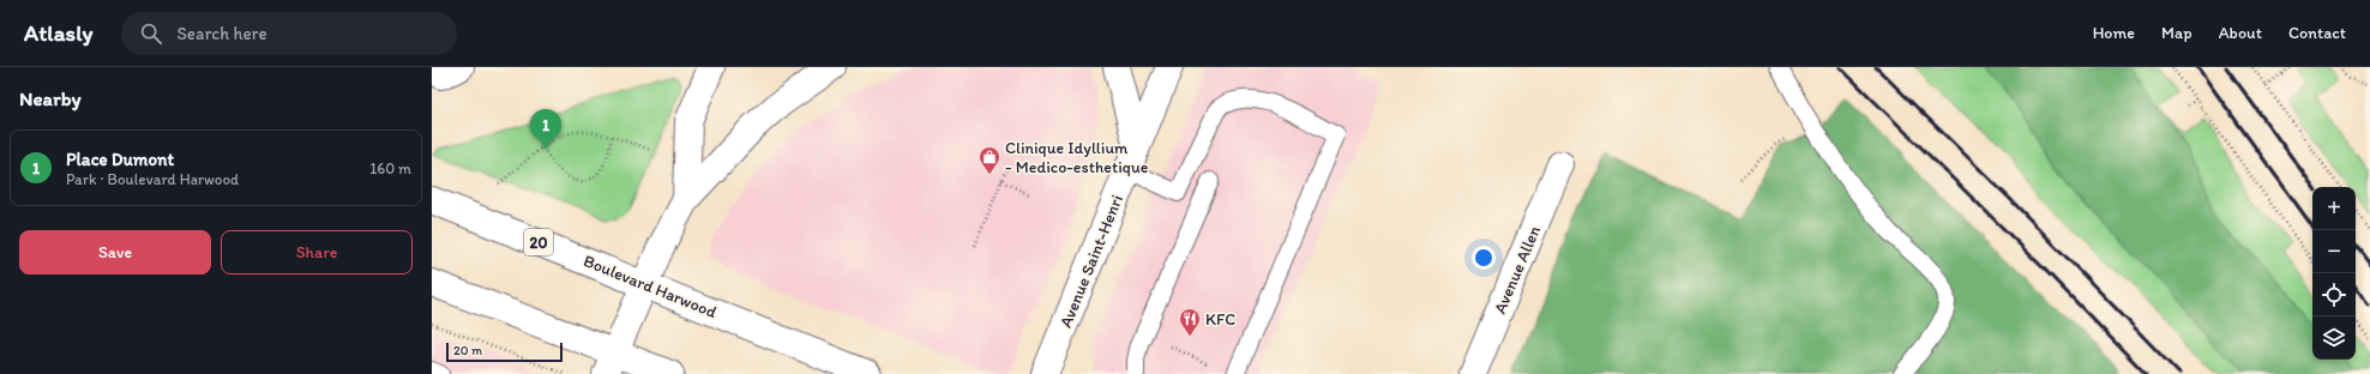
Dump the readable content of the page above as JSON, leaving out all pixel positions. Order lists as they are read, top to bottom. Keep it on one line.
{"streets":{"main road":["20","Avenue Saint-Henri","Avenue Allen","Boulevard Harwood"]},"places":{"shop":["Clinique Idyllium - Medico-esthetique"],"restaurant":["KFC"]},"scale_bar":"20 m","page":{"header":"Atlasly","search":"Search here","nav":["Home","Map","About","Contact"],"heading":"Nearby","pins":"1","list":[{"mark":"1","name":"Place Dumont","note":"Park · Boulevard Harwood","value":"160 m"}],"map_buttons":["+","−"],"buttons":["Save","Share"],"scale":"20 m"}}
